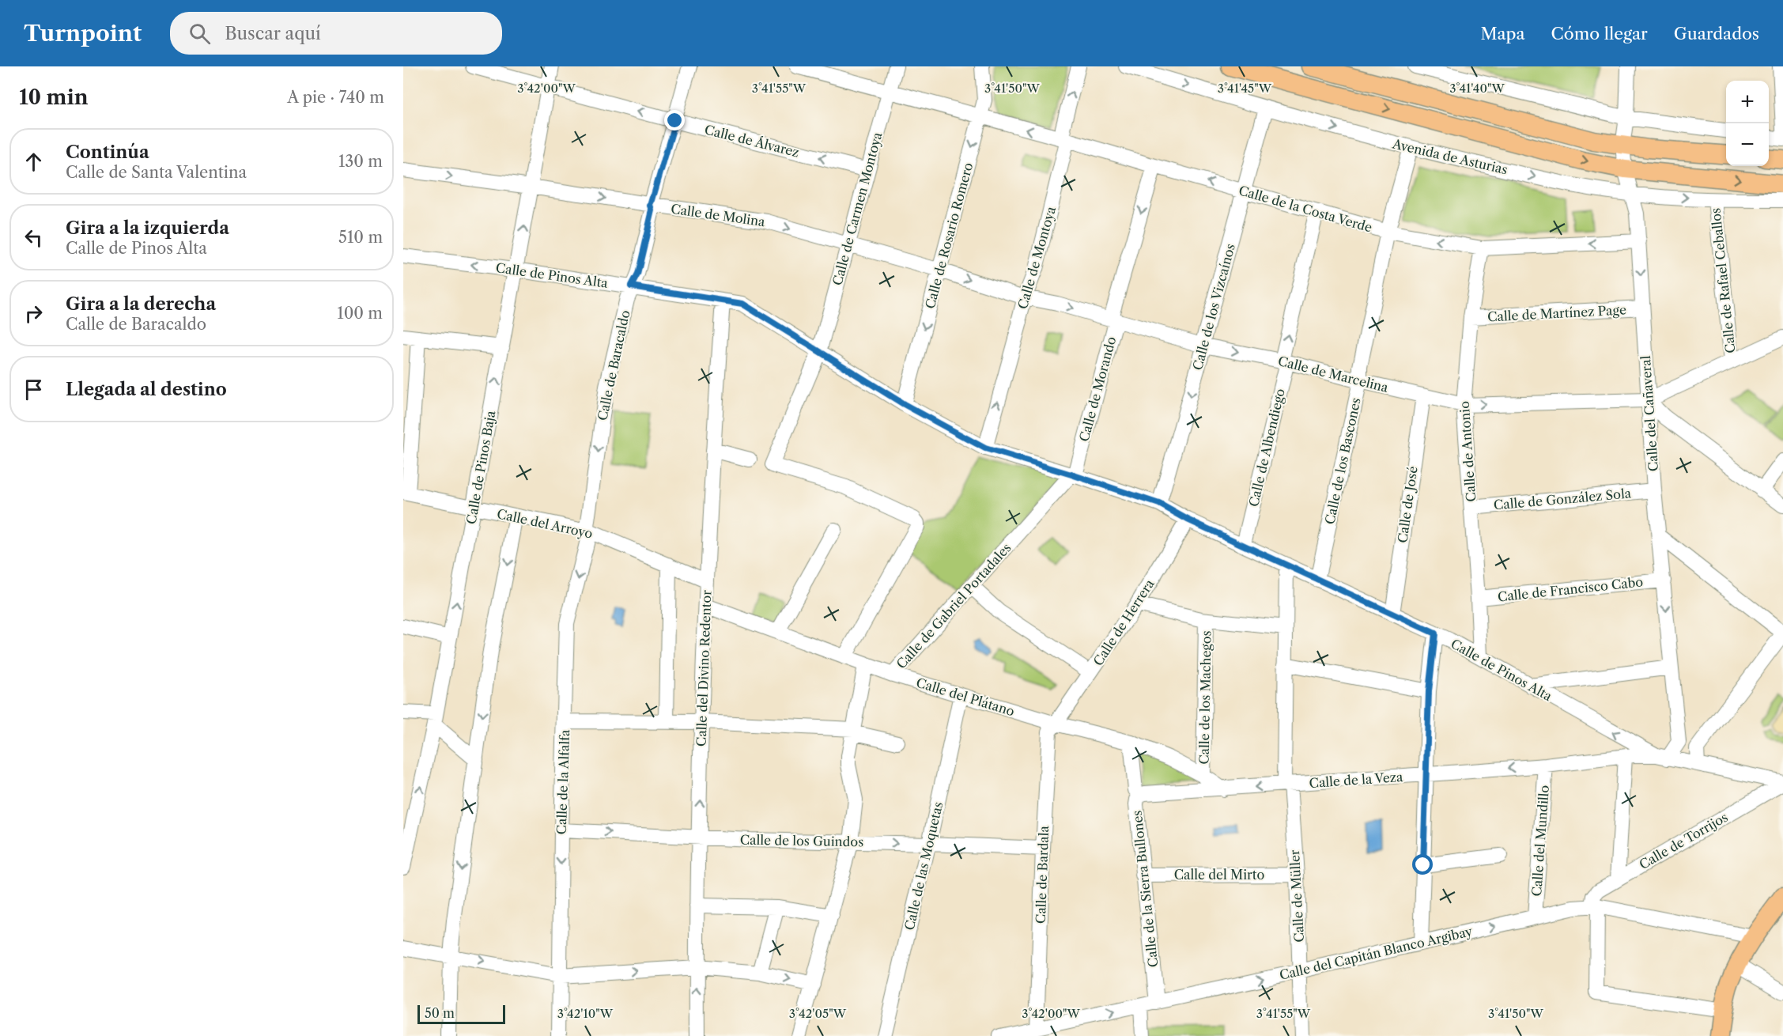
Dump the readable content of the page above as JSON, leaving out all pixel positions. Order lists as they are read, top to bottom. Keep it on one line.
{"streets":{"street":["Calle de Álvarez","Avenida de Asturias","Calle de Carmen Montoya","Calle de la Costa Verde","Calle de Molina","Calle de Rosario Romero","Calle de Montoya","Calle de Pinos Alta","Calle de Rafael Ceballos","Calle de los Vizcaínos","Calle de Martínez Page","Calle de Baracaldo","Calle de Marcelina","Calle de Morando","Calle del Cañaveral","Calle de Albendiego","Calle de Antonio","Calle de los Bascones","Calle de Pinos Baja","Calle de González Sola","Calle de José","Calle del Arroyo","Calle de Francisco Cabo","Calle de Gabriel Portadales","Calle de Herrera","Calle del Divino Redentor","Calle del Plátano","Calle de los Machegos","Calle de la Veza","Calle de la Alfalfa","Calle de los Guindos","Calle del Mundillo","Calle de Torrijos","Calle de las Moquetas","Calle de Bardala","Calle del Mirto","Calle de la Sierra Bullones","Calle de Müller","Calle del Capitán Blanco Argibay"]},"crossings":[["Calle de Álvarez","Calle de Carmen Montoya"],["Calle de Álvarez","Calle de Baracaldo"],["Calle de Álvarez","Calle de Pinos Baja"],["Avenida de Asturias","Calle de Rafael Ceballos"],["Avenida de Asturias","Calle de los Vizcaínos"],["Avenida de Asturias","Calle del Cañaveral"],["Avenida de Asturias","Calle de los Bascones"],["Calle de Carmen Montoya","Calle de la Costa Verde"],["Calle de Carmen Montoya","Calle de Molina"],["Calle de Carmen Montoya","Calle de Pinos Alta"],["Calle de Carmen Montoya","Calle del Plátano"],["Calle de la Costa Verde","Calle de Rosario Romero"],["Calle de la Costa Verde","Calle de Montoya"],["Calle de la Costa Verde","Calle de los Vizcaínos"],["Calle de la Costa Verde","Calle de Morando"],["Calle de la Costa Verde","Calle del Cañaveral"],["Calle de la Costa Verde","Calle de Albendiego"],["Calle de la Costa Verde","Calle de Antonio"],["Calle de la Costa Verde","Calle de los Bascones"],["Calle de Molina","Calle de Rosario Romero"],["Calle de Molina","Calle de Montoya"],["Calle de Molina","Calle de Baracaldo"],["Calle de Molina","Calle de Marcelina"],["Calle de Molina","Calle de Pinos Baja"],["Calle de Rosario Romero","Calle de Pinos Alta"],["Calle de Montoya","Calle de Pinos Alta"],["Calle de Montoya","Calle de Marcelina"],["Calle de Pinos Alta","Calle de los Vizcaínos"],["Calle de Pinos Alta","Calle de Baracaldo"],["Calle de Pinos Alta","Calle de Morando"],["Calle de Pinos Alta","Calle de Albendiego"],["Calle de Pinos Alta","Calle de Antonio"],["Calle de Pinos Alta","Calle de los Bascones"],["Calle de Pinos Alta","Calle de Pinos Baja"],["Calle de Pinos Alta","Calle de José"],["Calle de Pinos Alta","Calle de Gabriel Portadales"],["Calle de Pinos Alta","Calle de Herrera"],["Calle de Pinos Alta","Calle del Divino Redentor"],["Calle de Pinos Alta","Calle de la Veza"],["Calle de Pinos Alta","Calle de Torrijos"],["Calle de Pinos Alta","Calle de Müller"],["Calle de los Vizcaínos","Calle de Marcelina"],["Calle de Martínez Page","Calle del Cañaveral"],["Calle de Martínez Page","Calle de Antonio"],["Calle de Baracaldo","Calle del Arroyo"],["Calle de Baracaldo","Calle de la Alfalfa"],["Calle de Marcelina","Calle de Morando"],["Calle de Marcelina","Calle del Cañaveral"],["Calle de Marcelina","Calle de Albendiego"],["Calle de Marcelina","Calle de Antonio"],["Calle de Marcelina","Calle de los Bascones"],["Calle de Marcelina","Calle de José"],["Calle de Morando","Calle de Gabriel Portadales"],["Calle del Cañaveral","Calle de González Sola"],["Calle del Cañaveral","Calle de Francisco Cabo"],["Calle de Antonio","Calle de González Sola"],["Calle de Antonio","Calle de Francisco Cabo"],["Calle de Pinos Baja","Calle del Arroyo"],["Calle del Arroyo","Calle del Divino Redentor"],["Calle del Arroyo","Calle de la Alfalfa"],["Calle de Gabriel Portadales","Calle del Plátano"],["Calle de Herrera","Calle del Plátano"],["Calle de Herrera","Calle de Bardala"],["Calle del Divino Redentor","Calle del Plátano"],["Calle del Divino Redentor","Calle de los Guindos"],["Calle del Plátano","Calle de los Machegos"],["Calle del Plátano","Calle de la Veza"],["Calle del Plátano","Calle de las Moquetas"],["Calle del Plátano","Calle de Bardala"],["Calle de la Veza","Calle del Mundillo"],["Calle de la Veza","Calle de la Sierra Bullones"],["Calle de la Veza","Calle de Müller"],["Calle de la Alfalfa","Calle de los Guindos"],["Calle de los Guindos","Calle de las Moquetas"],["Calle de los Guindos","Calle de Bardala"],["Calle del Mundillo","Calle del Capitán Blanco Argibay"],["Calle de Torrijos","Calle del Capitán Blanco Argibay"],["Calle de Bardala","Calle del Capitán Blanco Argibay"],["Calle del Mirto","Calle de la Sierra Bullones"],["Calle del Mirto","Calle de Müller"],["Calle de la Sierra Bullones","Calle del Capitán Blanco Argibay"],["Calle de Müller","Calle del Capitán Blanco Argibay"]],"one_way":["Calle de Álvarez","Calle de la Costa Verde","Calle de Molina","Calle de Rosario Romero","Calle de Montoya","Calle de los Vizcaínos","Calle de Baracaldo","Calle de Marcelina","Calle de Morando","Calle de Albendiego","Calle del Capitán Blanco Argibay"],"scale_bar":"50 m","page":{"header":"Turnpoint","search":"Buscar aquí","nav":["Mapa","Cómo llegar","Guardados"],"heading":["10 min","A pie · 740 m"],"map_buttons":["+","−"],"list":[["Continúa","Calle de Santa Valentina","130 m"],["Gira a la izquierda","Calle de Pinos Alta","510 m"],["Gira a la derecha","Calle de Baracaldo","100 m"],"Llegada al destino"],"scale":"50 m"},"coordinates":["3°42'00\"W","3°41'55\"W","3°41'50\"W","3°41'45\"W","3°41'40\"W","3°42'10\"W","3°42'05\"W"]}
